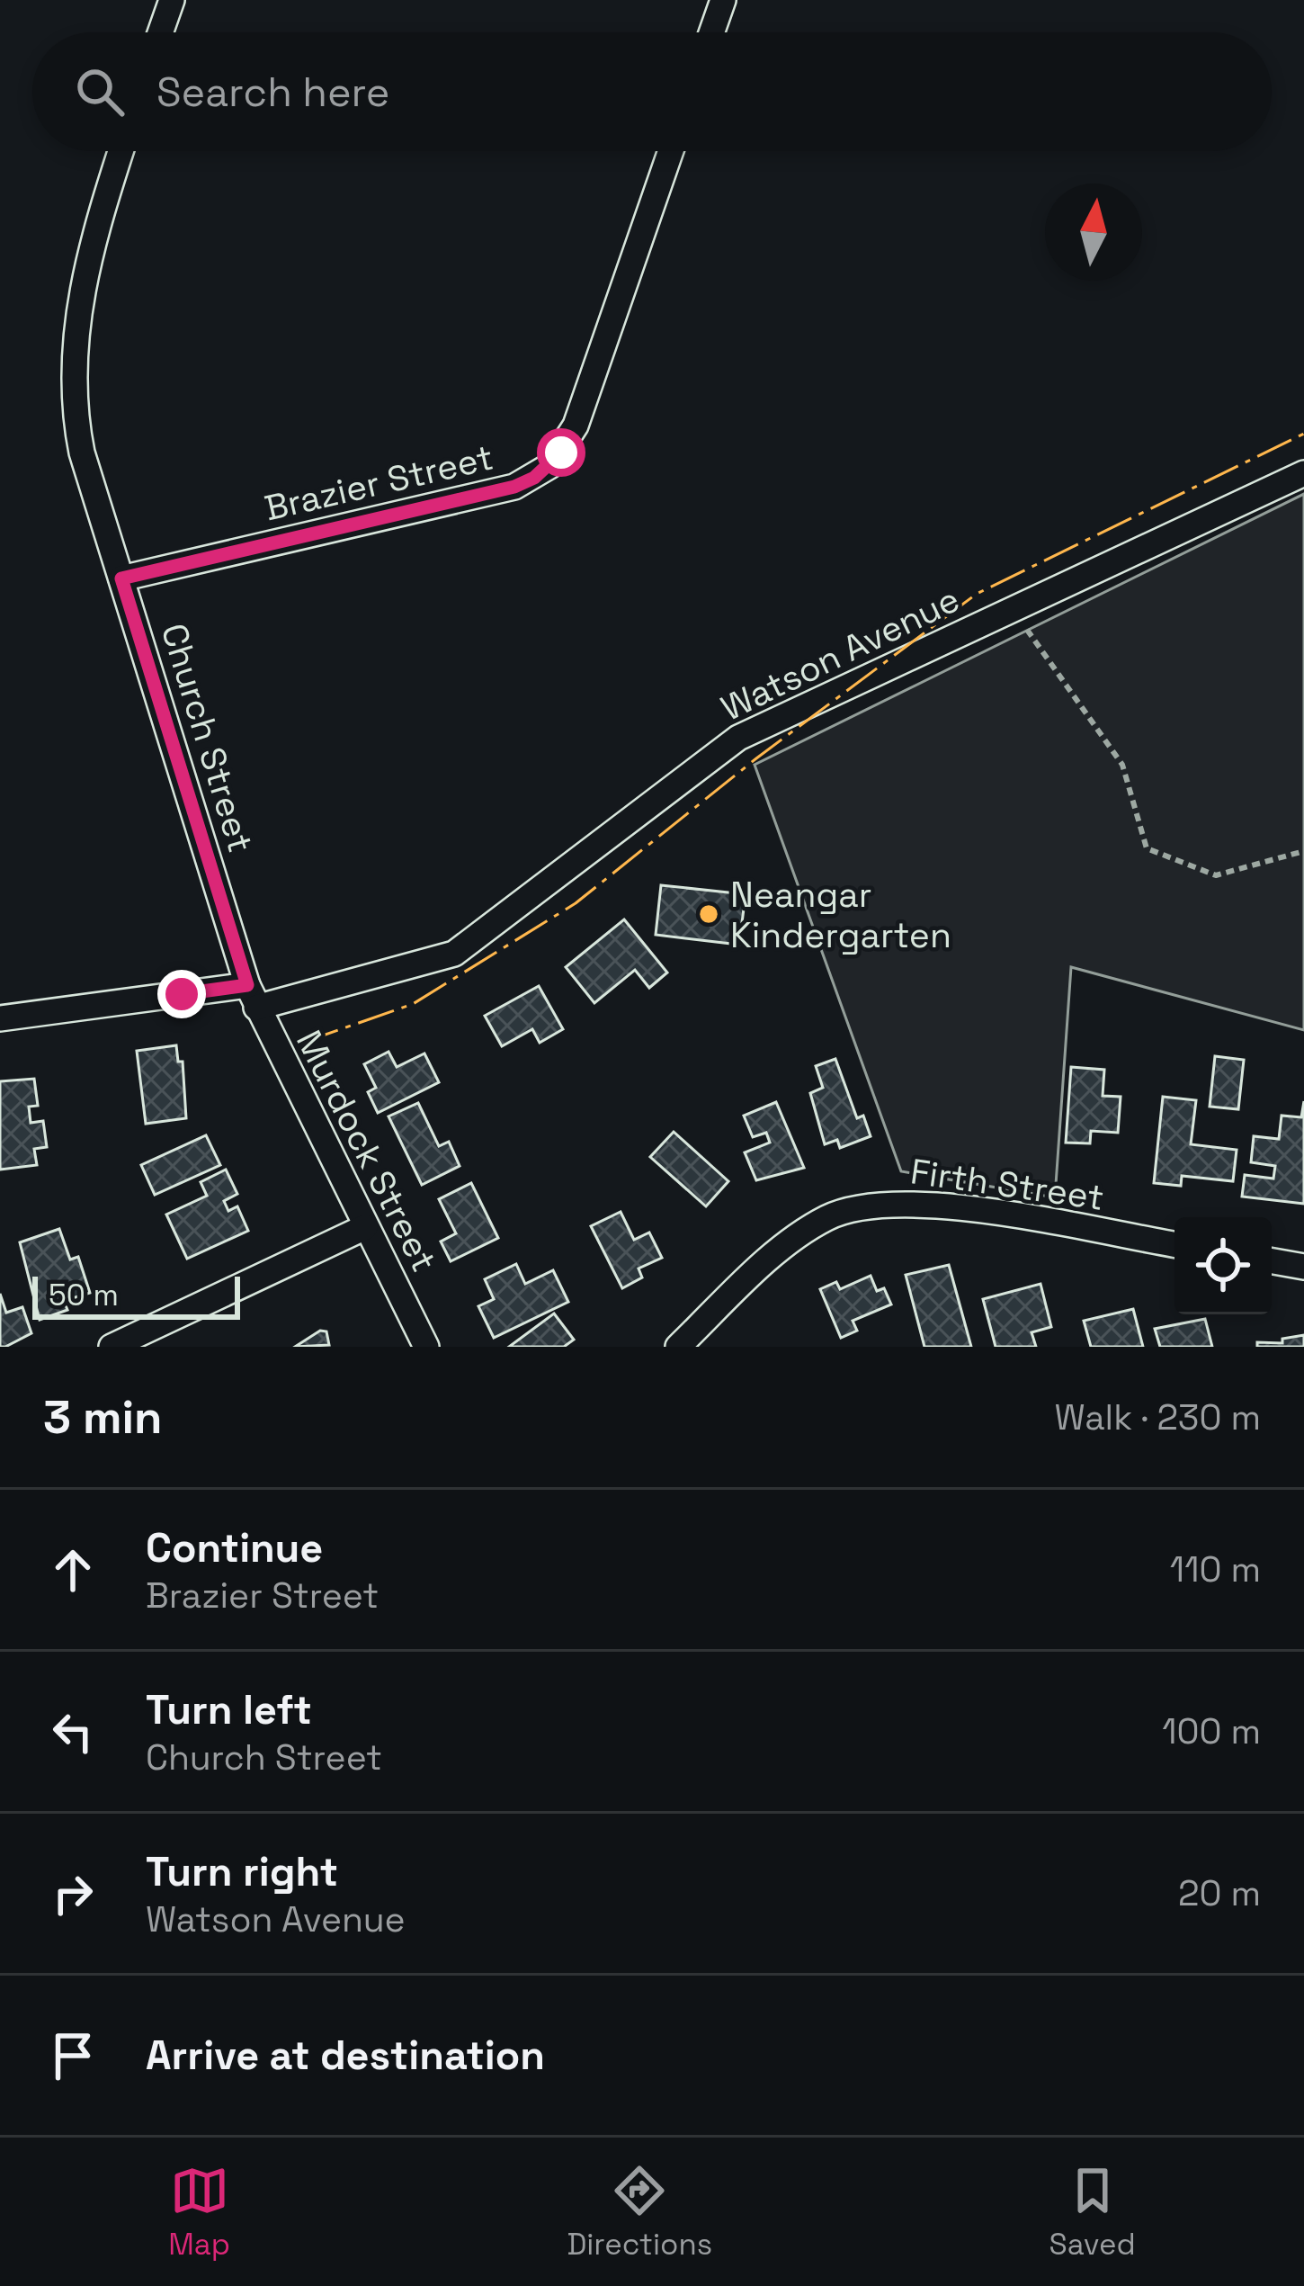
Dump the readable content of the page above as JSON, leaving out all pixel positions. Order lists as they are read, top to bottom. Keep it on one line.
{"streets":{"street":["Brazier Street","Watson Avenue","Church Street","Murdock Street","Firth Street"]},"crossings":[["Brazier Street","Church Street"],["Watson Avenue","Church Street"],["Watson Avenue","Murdock Street"],["Church Street","Murdock Street"]],"places":["Neangar Kindergarten"],"scale_bar":"50 m","north":"top","page":{"search":"Search here","scale":"50 m","heading":["3 min","Walk · 230 m"],"list":[["Continue","Brazier Street","110 m"],["Turn left","Church Street","100 m"],["Turn right","Watson Avenue","20 m"],"Arrive at destination"],"nav":["Map","Directions","Saved"]}}
